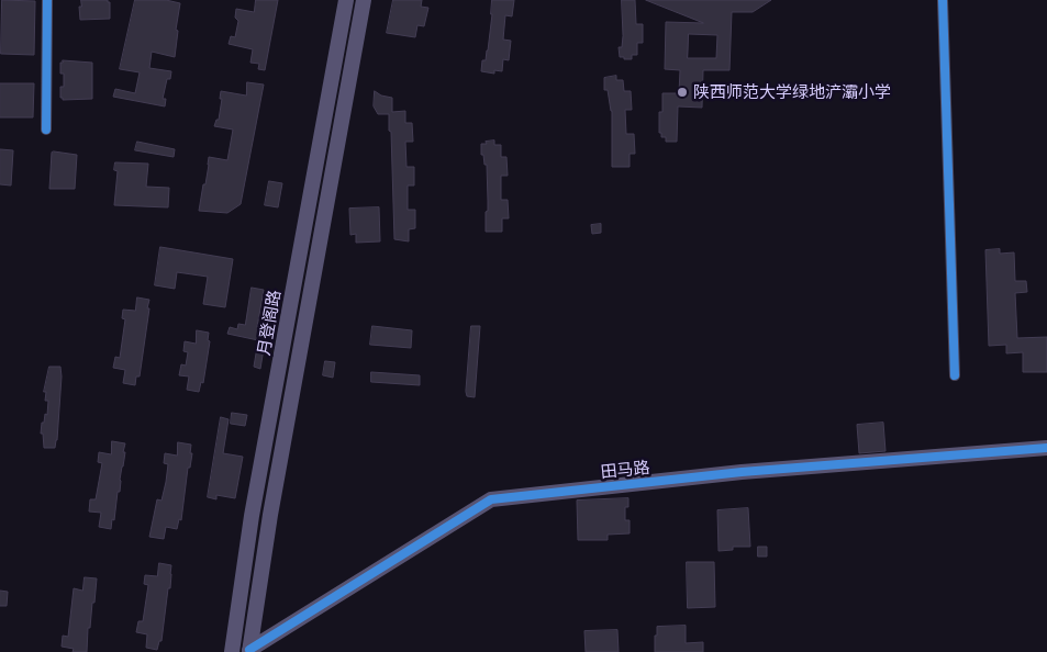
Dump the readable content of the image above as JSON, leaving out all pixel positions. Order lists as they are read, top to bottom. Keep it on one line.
{"streets":{"main road":["月登阁路","田马路"]},"places":["陕西师范大学绿地浐灞小学"]}
